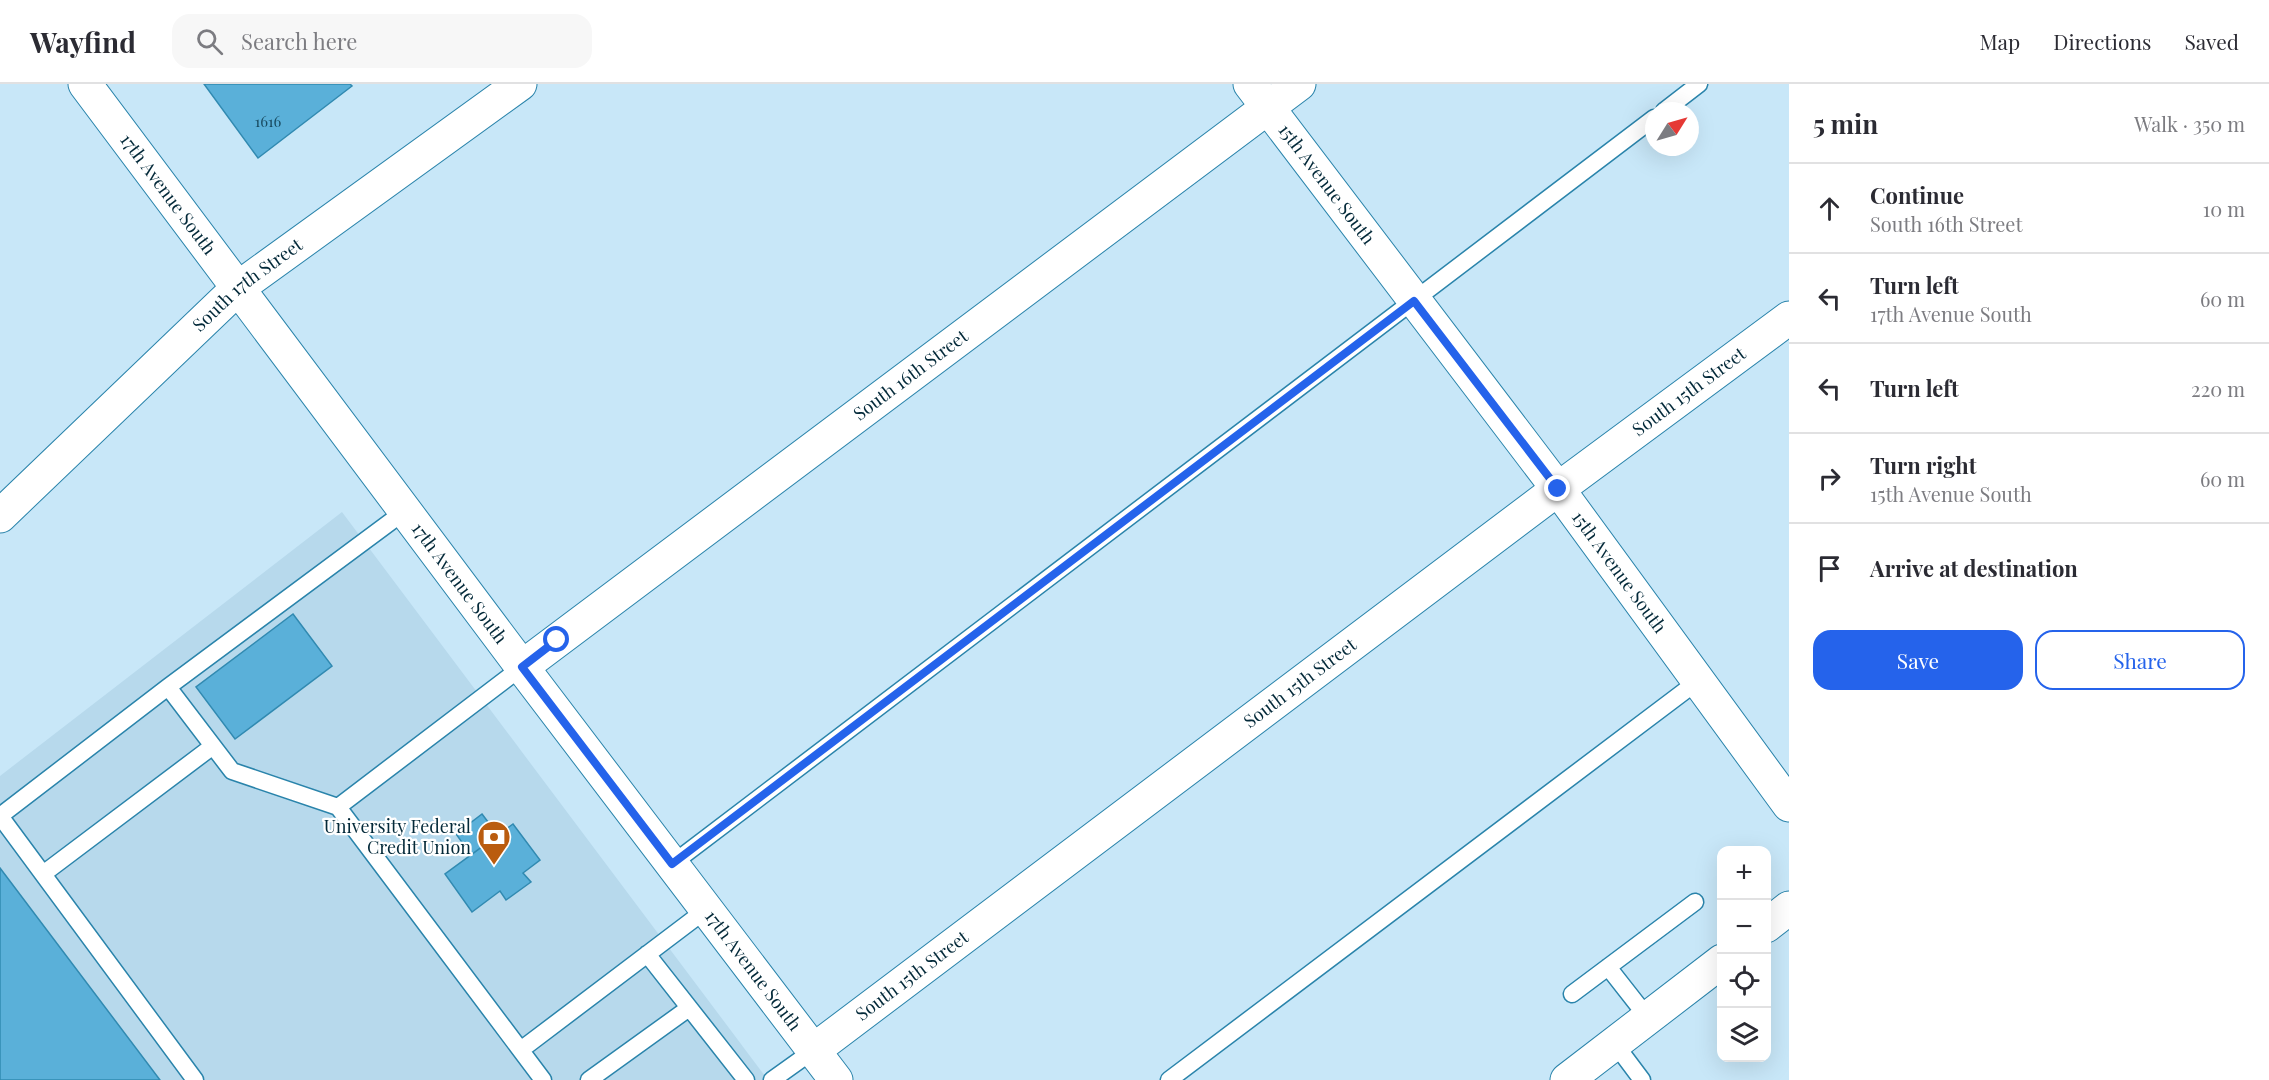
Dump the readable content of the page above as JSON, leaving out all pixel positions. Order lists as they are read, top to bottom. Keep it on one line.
{"streets":{"street":["15th Avenue South","17th Avenue South","South 17th Street","South 16th Street","South 15th Street"]},"crossings":[["15th Avenue South","South 16th Street"],["15th Avenue South","South 15th Street"],["17th Avenue South","South 17th Street"],["17th Avenue South","South 16th Street"],["17th Avenue South","South 15th Street"]],"places":{"bank":["University Federal Credit Union"]},"house_numbers":["1616"],"north":"top right","page":{"header":"Wayfind","search":"Search here","nav":["Map","Directions","Saved"],"heading":["5 min","Walk · 350 m"],"list":[["Continue","South 16th Street","10 m"],["Turn left","17th Avenue South","60 m"],["Turn left","220 m"],["Turn right","15th Avenue South","60 m"],"Arrive at destination"],"buttons":["Save","Share"],"map_buttons":["+","−"]}}
